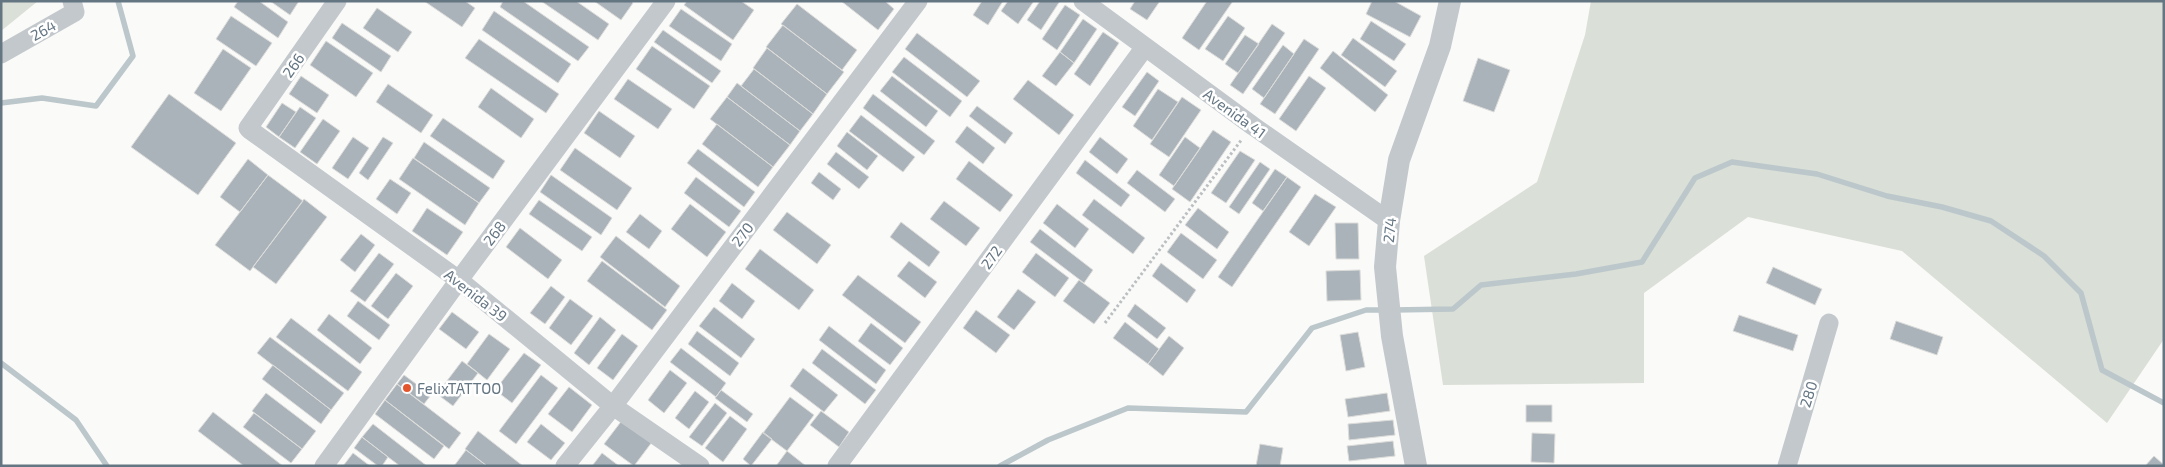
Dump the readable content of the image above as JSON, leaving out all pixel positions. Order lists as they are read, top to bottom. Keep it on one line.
{"streets":{"street":["264","266","Avenida 41","274","268","270","272","Avenida 39","280"]},"crossings":[["266","Avenida 39"],["Avenida 41","274"],["Avenida 41","272"],["268","Avenida 39"],["270","Avenida 39"]],"places":["FelixTATTOO"]}
